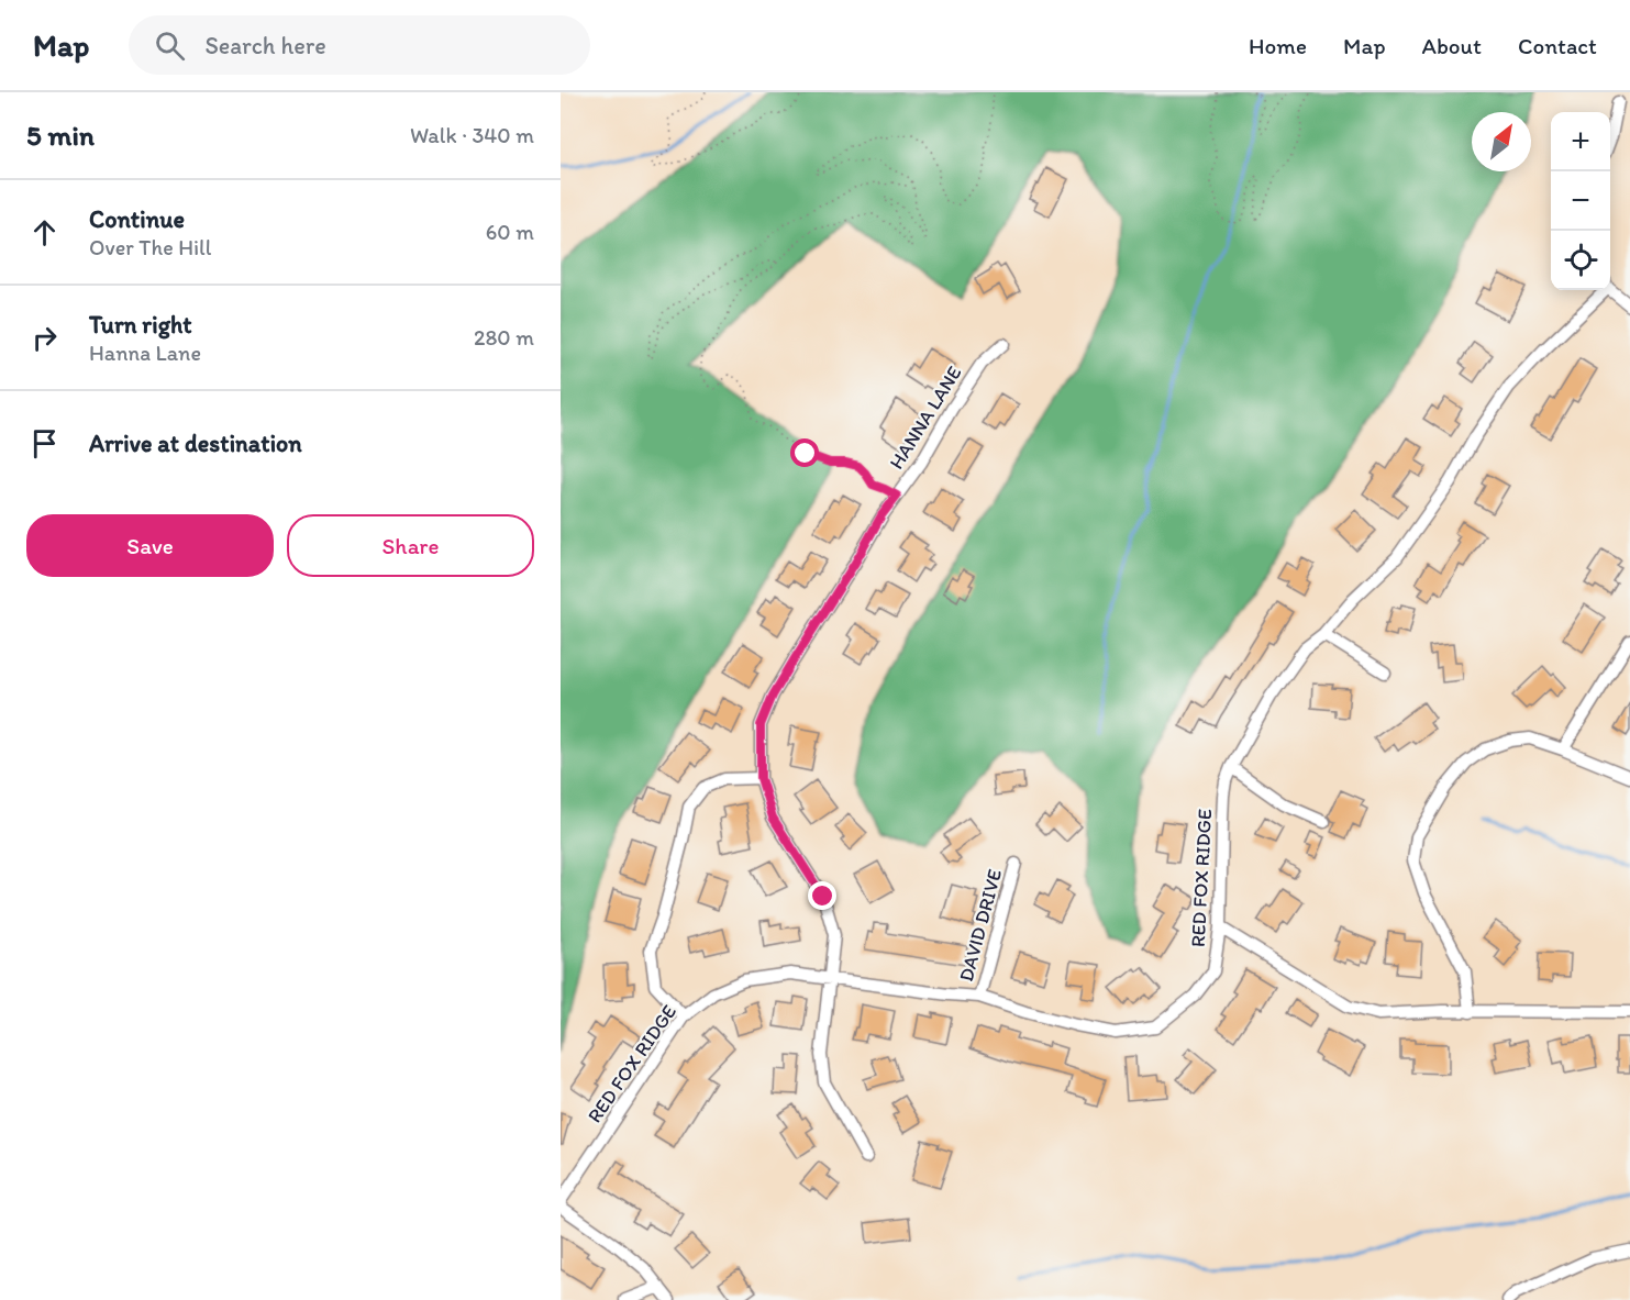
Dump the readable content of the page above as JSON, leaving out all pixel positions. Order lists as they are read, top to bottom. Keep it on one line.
{"streets":{"street":["HANNA LANE","RED FOX RIDGE","DAVID DRIVE"]},"crossings":[["HANNA LANE","RED FOX RIDGE"],["RED FOX RIDGE","DAVID DRIVE"]],"north":"top right","page":{"header":"Map","search":"Search here","nav":["Home","Map","About","Contact"],"heading":["5 min","Walk · 340 m"],"map_buttons":["+","−"],"list":[["Continue","Over The Hill","60 m"],["Turn right","Hanna Lane","280 m"],"Arrive at destination"],"buttons":["Save","Share"]}}
